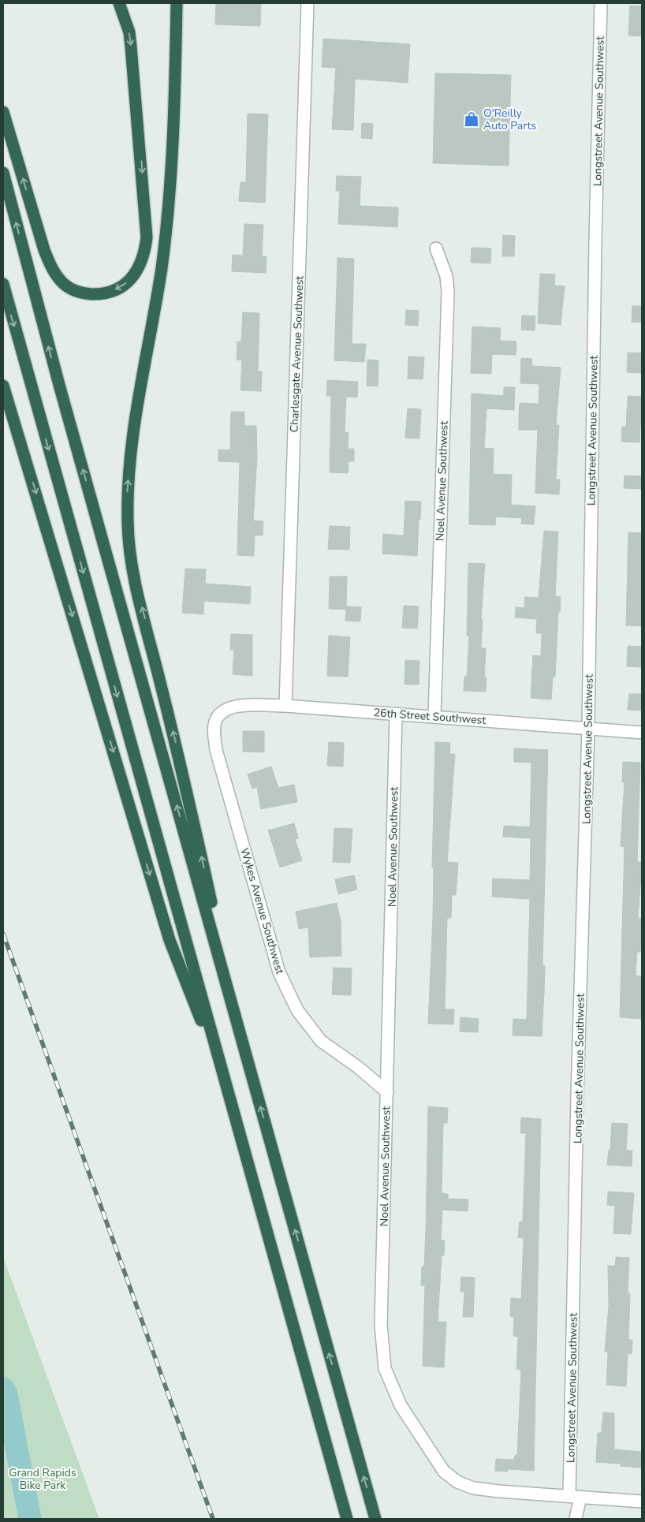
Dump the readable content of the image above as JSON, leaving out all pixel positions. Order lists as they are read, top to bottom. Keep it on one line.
{"streets":{"street":["Longstreet Avenue Southwest","Charlesgate Avenue Southwest","Noel Avenue Southwest","26th Street Southwest","Wykes Avenue Southwest"]},"crossings":[["Longstreet Avenue Southwest","Noel Avenue Southwest"],["Longstreet Avenue Southwest","26th Street Southwest"],["Charlesgate Avenue Southwest","26th Street Southwest"],["Noel Avenue Southwest","26th Street Southwest"],["Noel Avenue Southwest","Wykes Avenue Southwest"],["26th Street Southwest","Wykes Avenue Southwest"]],"parks":["Grand Rapids Bike Park"],"places":{"shop":["O'Reilly Auto Parts"]}}
